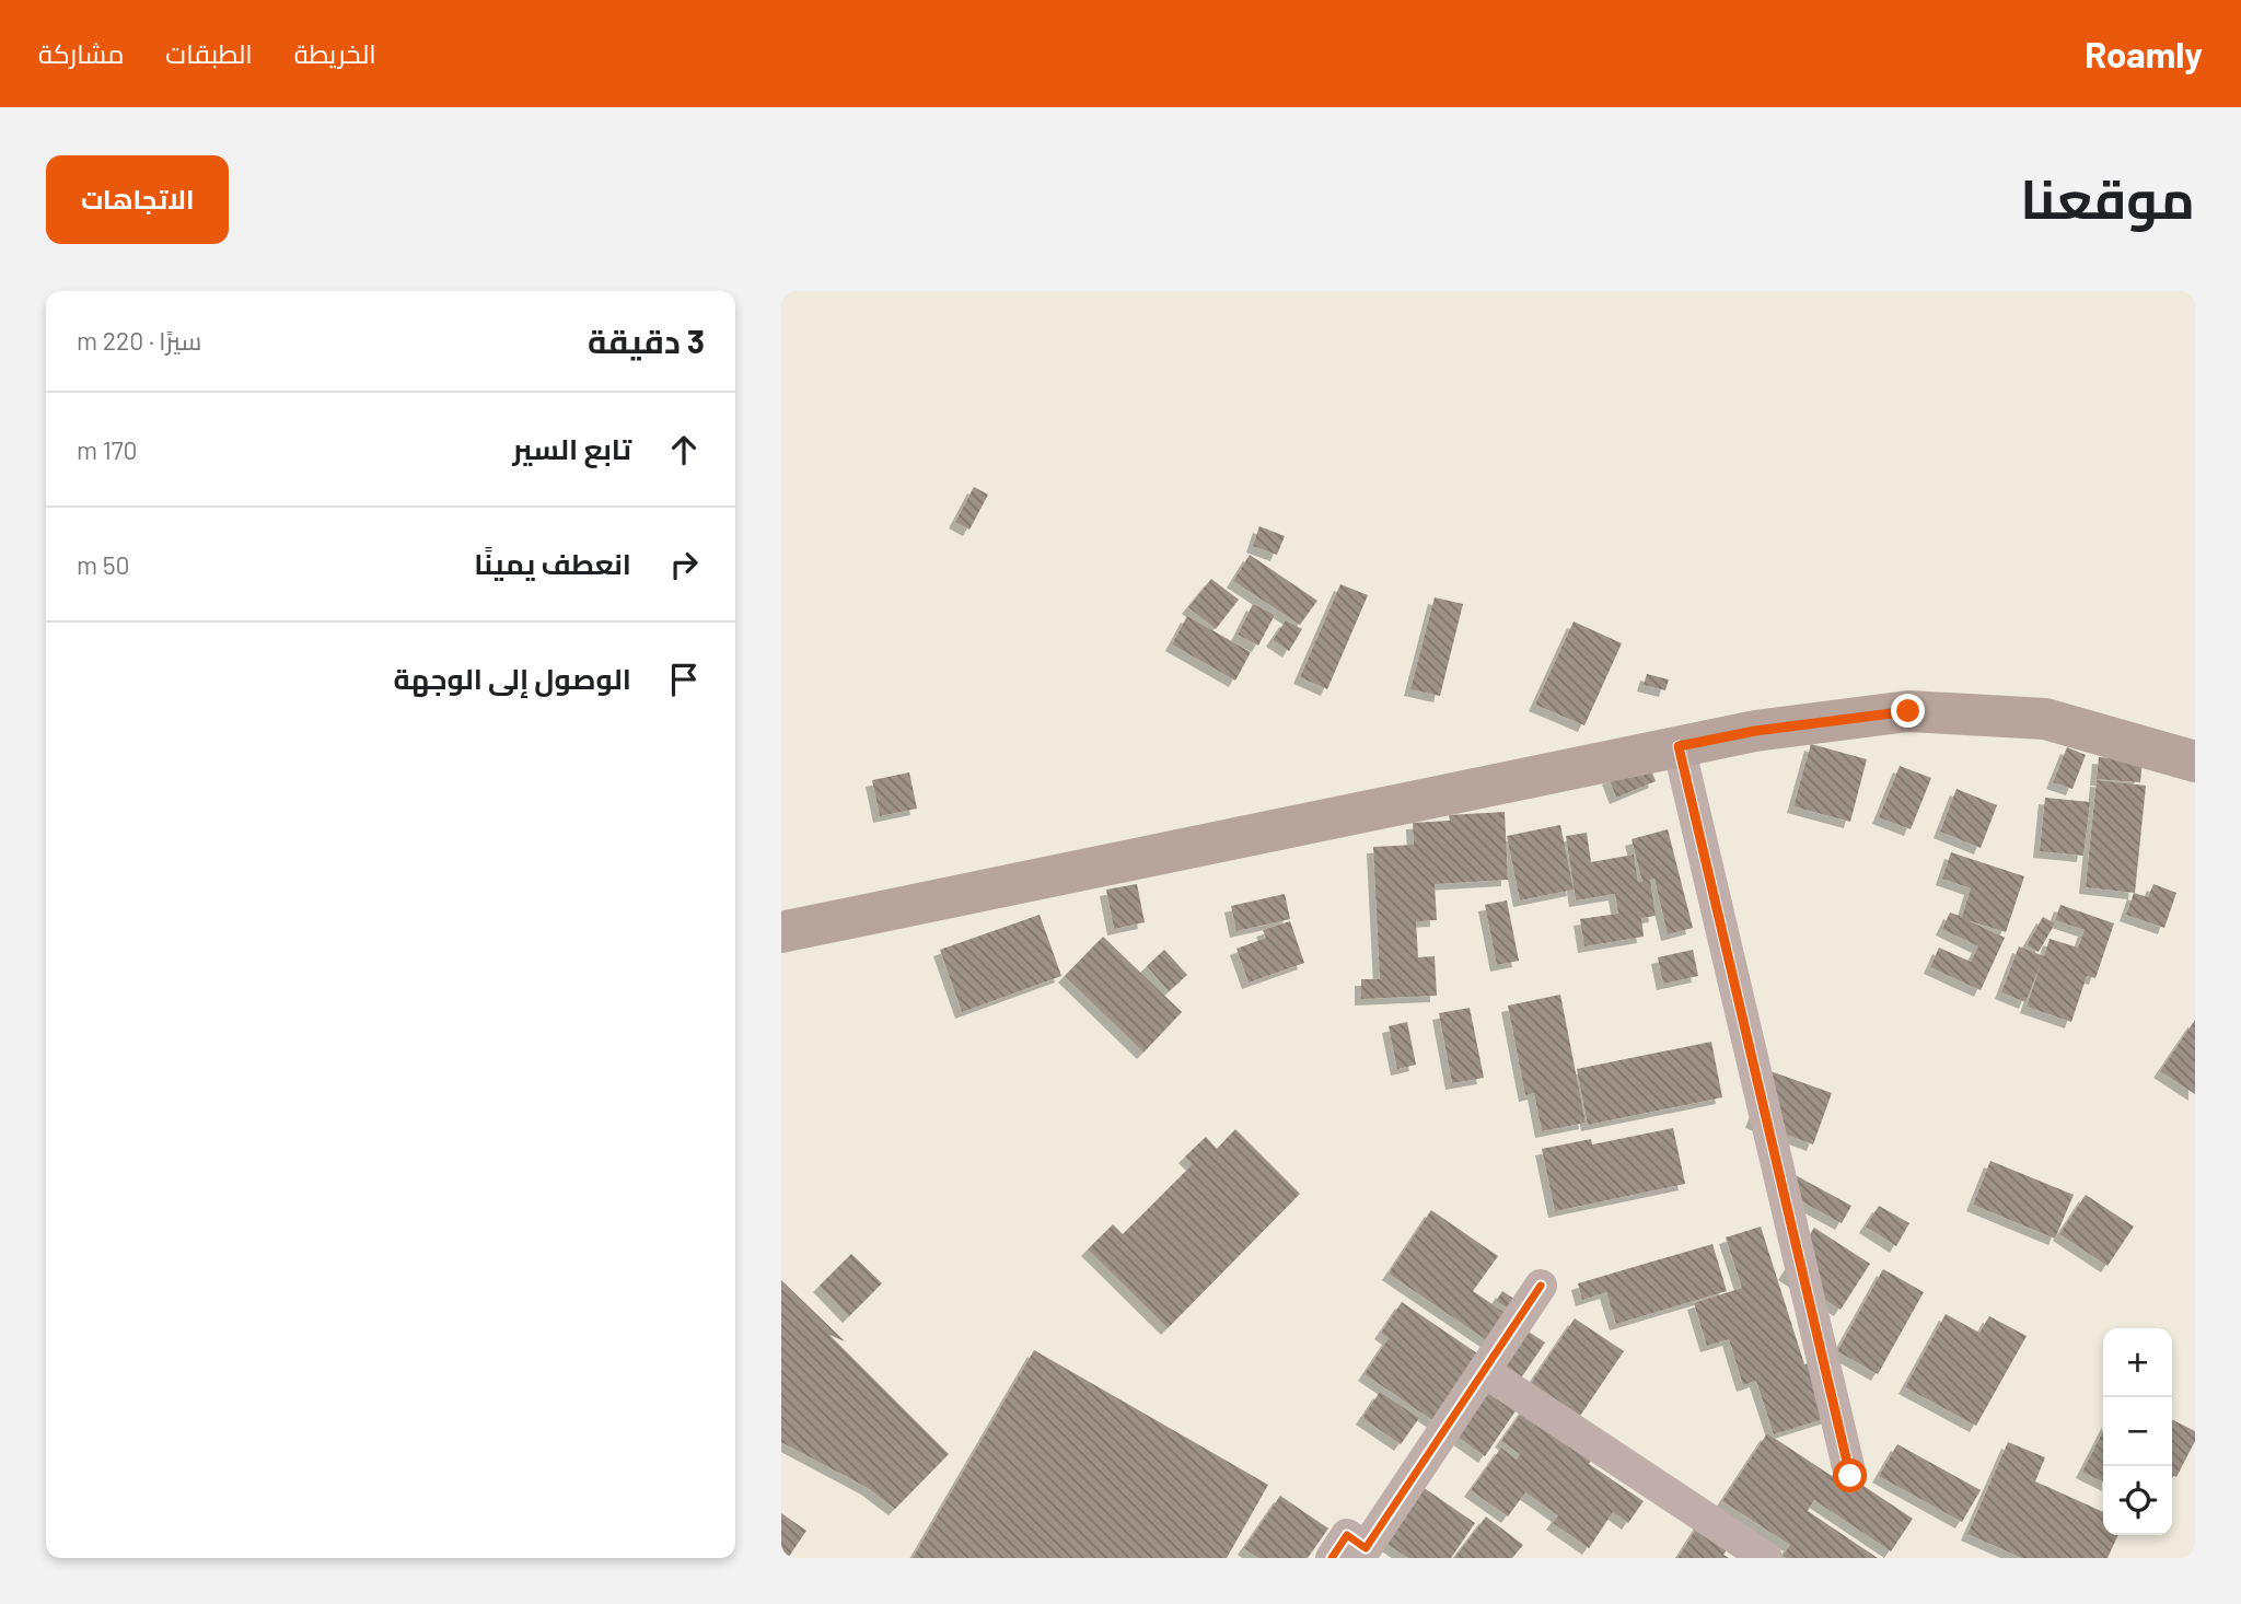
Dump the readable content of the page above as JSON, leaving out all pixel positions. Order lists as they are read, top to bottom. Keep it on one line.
{"page":{"header":"Roamly","nav":["الخريطة","الطبقات","مشاركة"],"title":"موقعنا","buttons":"الاتجاهات","heading":["3 دقيقة","سيرًا · 220 m"],"list":[["تابع السير","170 m"],["انعطف يمينًا","50 m"],"الوصول إلى الوجهة"],"map_buttons":["+","−"]}}
